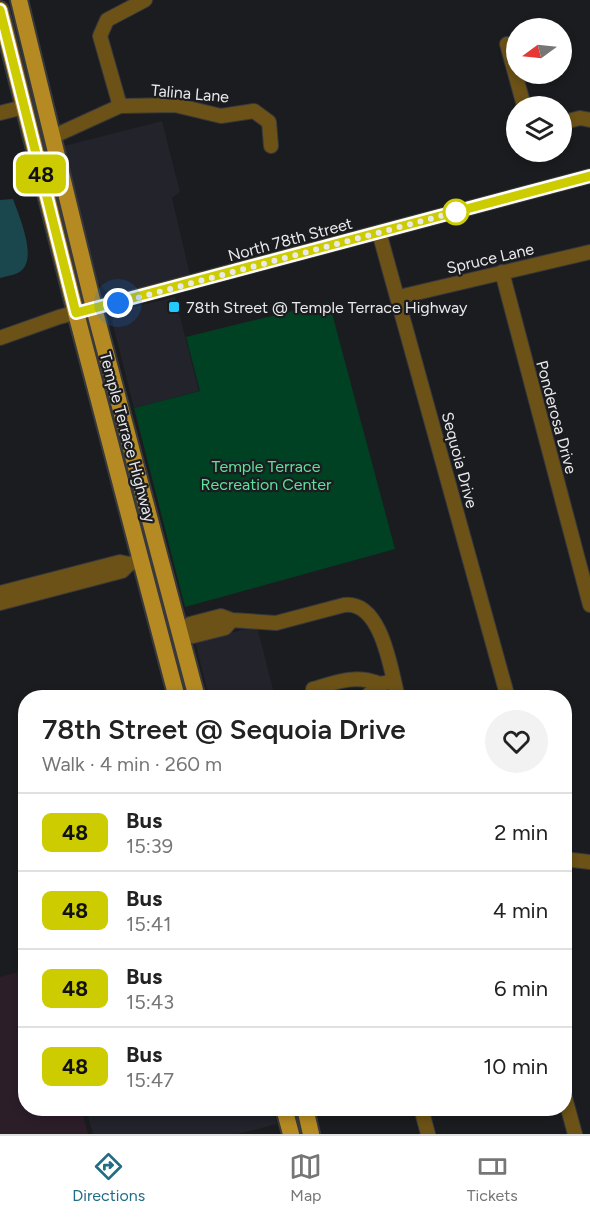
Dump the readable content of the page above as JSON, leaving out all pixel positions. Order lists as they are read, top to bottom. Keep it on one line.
{"streets":{"main road":["Temple Terrace Highway"],"street":["Talina Lane","North 78th Street","Spruce Lane","Ponderosa Drive","Sequoia Drive"]},"crossings":[["Talina Lane","Temple Terrace Highway"],["North 78th Street","Temple Terrace Highway"],["North 78th Street","Sequoia Drive"],["Spruce Lane","Ponderosa Drive"],["Spruce Lane","Sequoia Drive"]],"parks":["Temple Terrace Recreation Center"],"places":{"transit":["78th Street @ Temple Terrace Highway"]},"lines":["bus line 48"],"north":"left","page":{"on_map":"48","heading":["78th Street @ Sequoia Drive","Walk · 4 min · 260 m"],"list":[{"mark":"48","name":"Bus","note":"15:39","value":"2 min"},{"mark":"48","name":"Bus","note":"15:41","value":"4 min"},{"mark":"48","name":"Bus","note":"15:43","value":"6 min"},{"mark":"48","name":"Bus","note":"15:47","value":"10 min"}],"tabs":["Directions","Map","Tickets"]}}
